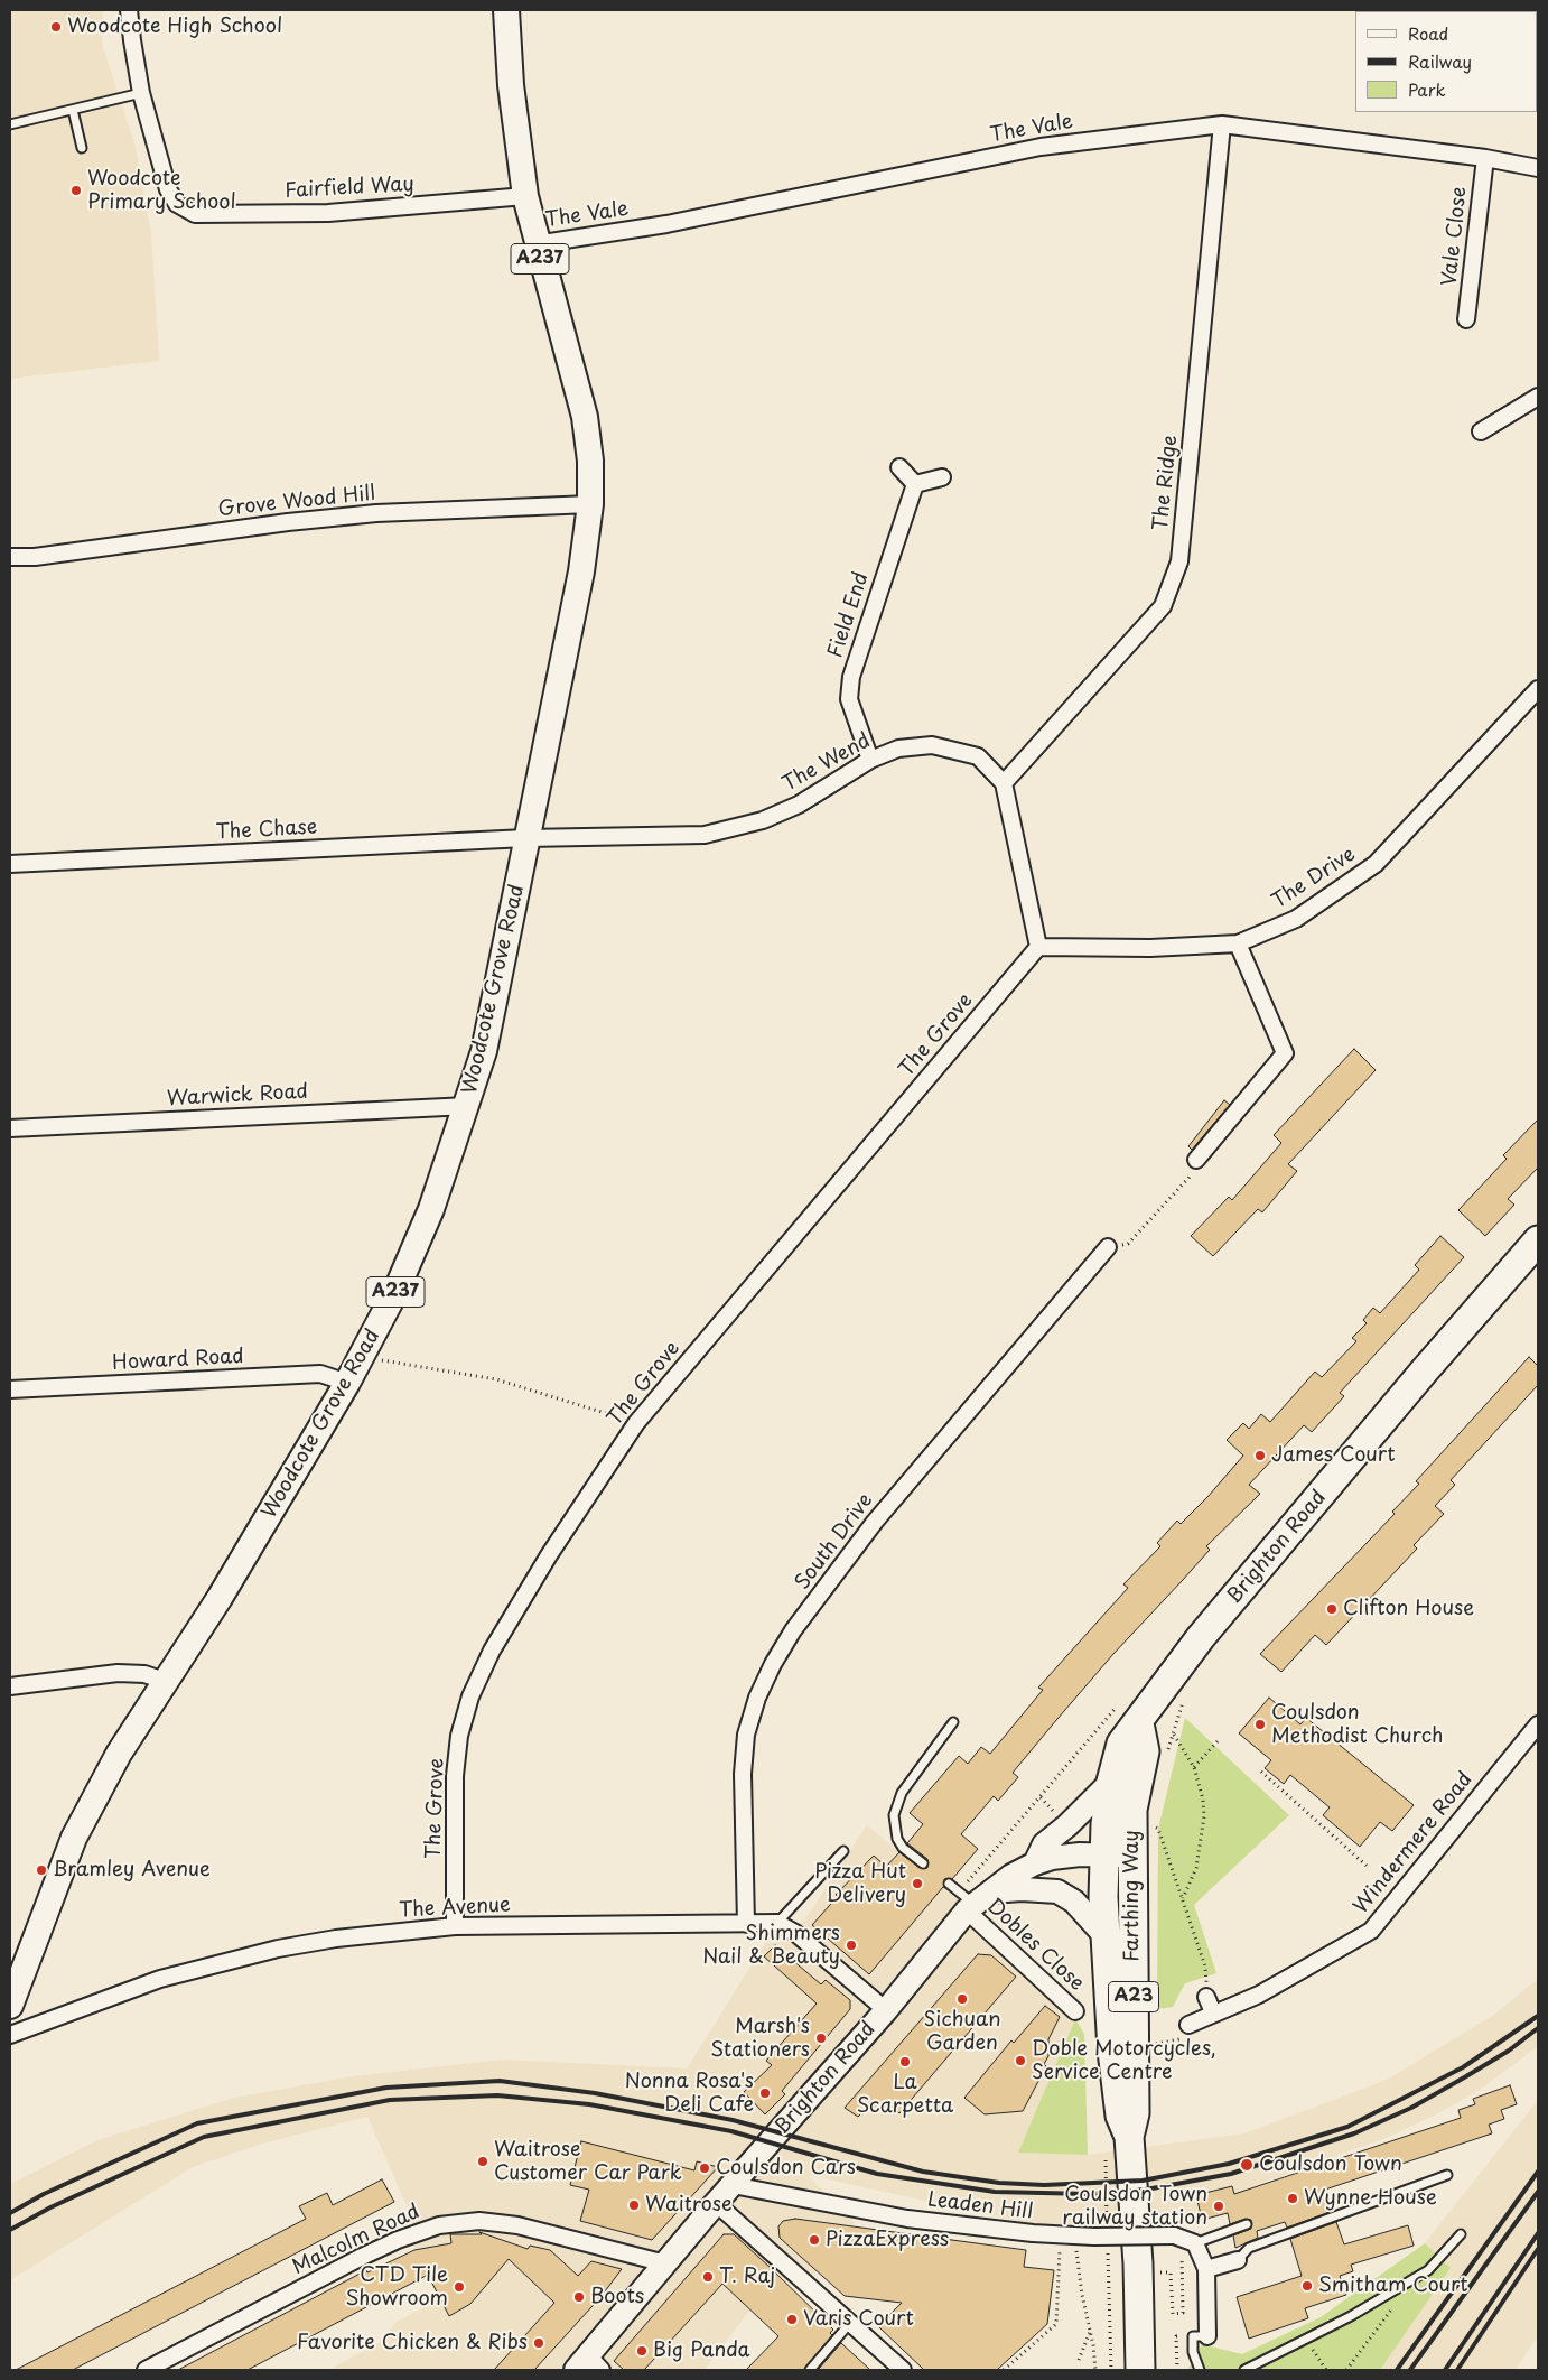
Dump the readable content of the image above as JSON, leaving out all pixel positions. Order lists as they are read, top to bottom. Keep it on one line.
{"streets":{"highway":["Brighton Road","Farthing Way","A23"],"main road":["A237","Woodcote Grove Road"],"street":["The Vale","Fairfield Way","Vale Close","The Ridge","Grove Wood Hill","Field End","The Wend","The Chase","The Drive","The Grove","Warwick Road","Howard Road","South Drive","Windermere Road","The Avenue","Dobles Close","Leaden Hill","Malcolm Road"]},"crossings":[["The Vale","Vale Close"],["The Vale","The Ridge"],["The Vale","Woodcote Grove Road"],["Fairfield Way","Woodcote Grove Road"],["The Ridge","The Wend"],["Grove Wood Hill","Woodcote Grove Road"],["Field End","The Wend"],["The Wend","The Chase"],["The Wend","Woodcote Grove Road"],["The Chase","Woodcote Grove Road"],["The Drive","The Grove"],["Woodcote Grove Road","Warwick Road"],["Woodcote Grove Road","Howard Road"],["The Grove","The Avenue"],["South Drive","The Avenue"],["Brighton Road","Farthing Way"],["Brighton Road","Dobles Close"],["Brighton Road","A23"],["Brighton Road","Leaden Hill"],["Brighton Road","Malcolm Road"],["Farthing Way","A23"]],"places":["Woodcote High School","Woodcote Primary School","James Court","Clifton House","Coulsdon Methodist Church","Bramley Avenue","Pizza Hut Delivery","Shimmers Nail & Beauty","Sichuan Garden","Marsh's Stationers","Doble Motorcycles, Service Centre","La Scarpetta","Nonna Rosa's Deli Cafe","Waitrose Customer Car Park","Coulsdon Town","Coulsdon Cars","Wynne House","Waitrose","Coulsdon Town railway station","PizzaExpress","T. Raj","Smitham Court","CTD Tile Showroom","Boots","Varis Court","Favorite Chicken & Ribs","Big Panda"],"legend":["Road","Railway","Park"]}
